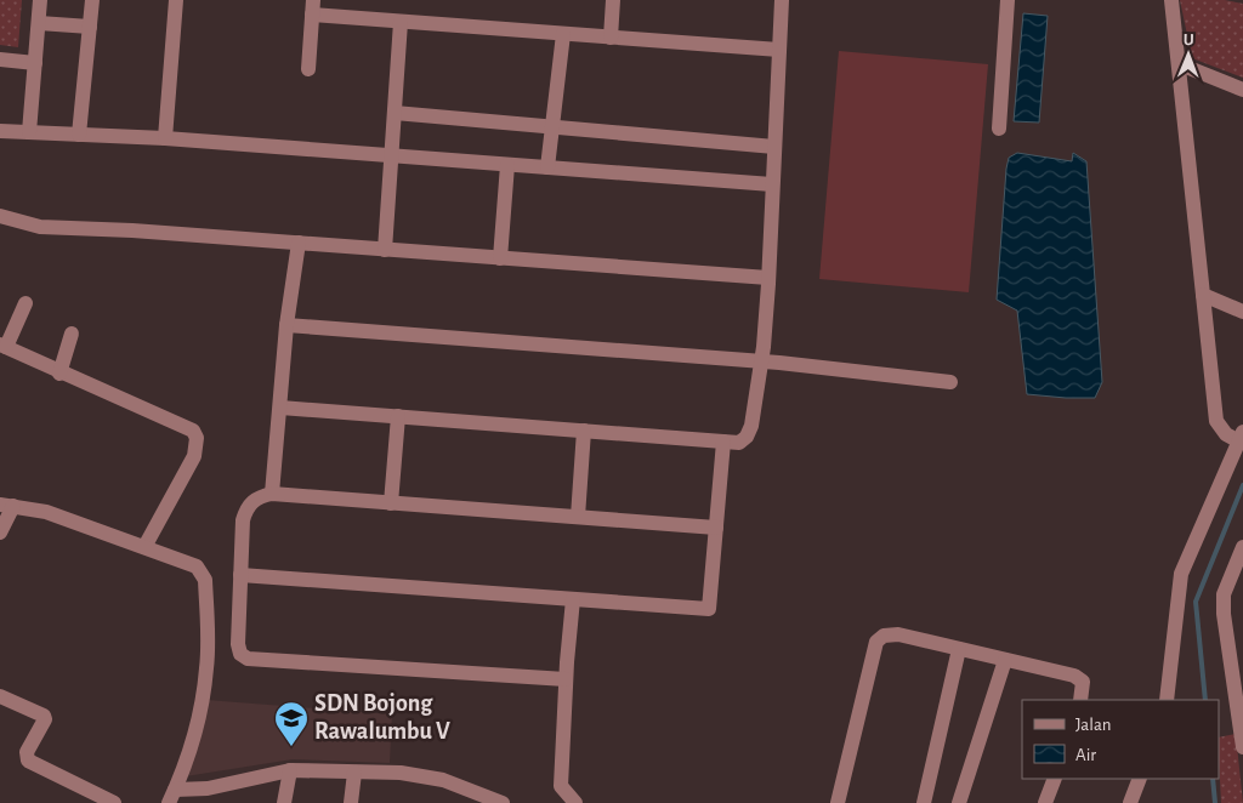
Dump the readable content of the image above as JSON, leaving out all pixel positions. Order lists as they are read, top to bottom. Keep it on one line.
{"places":{"school or university":["SDN Bojong Rawalumbu V"]},"legend":["Jalan","Air"],"north":"top"}
